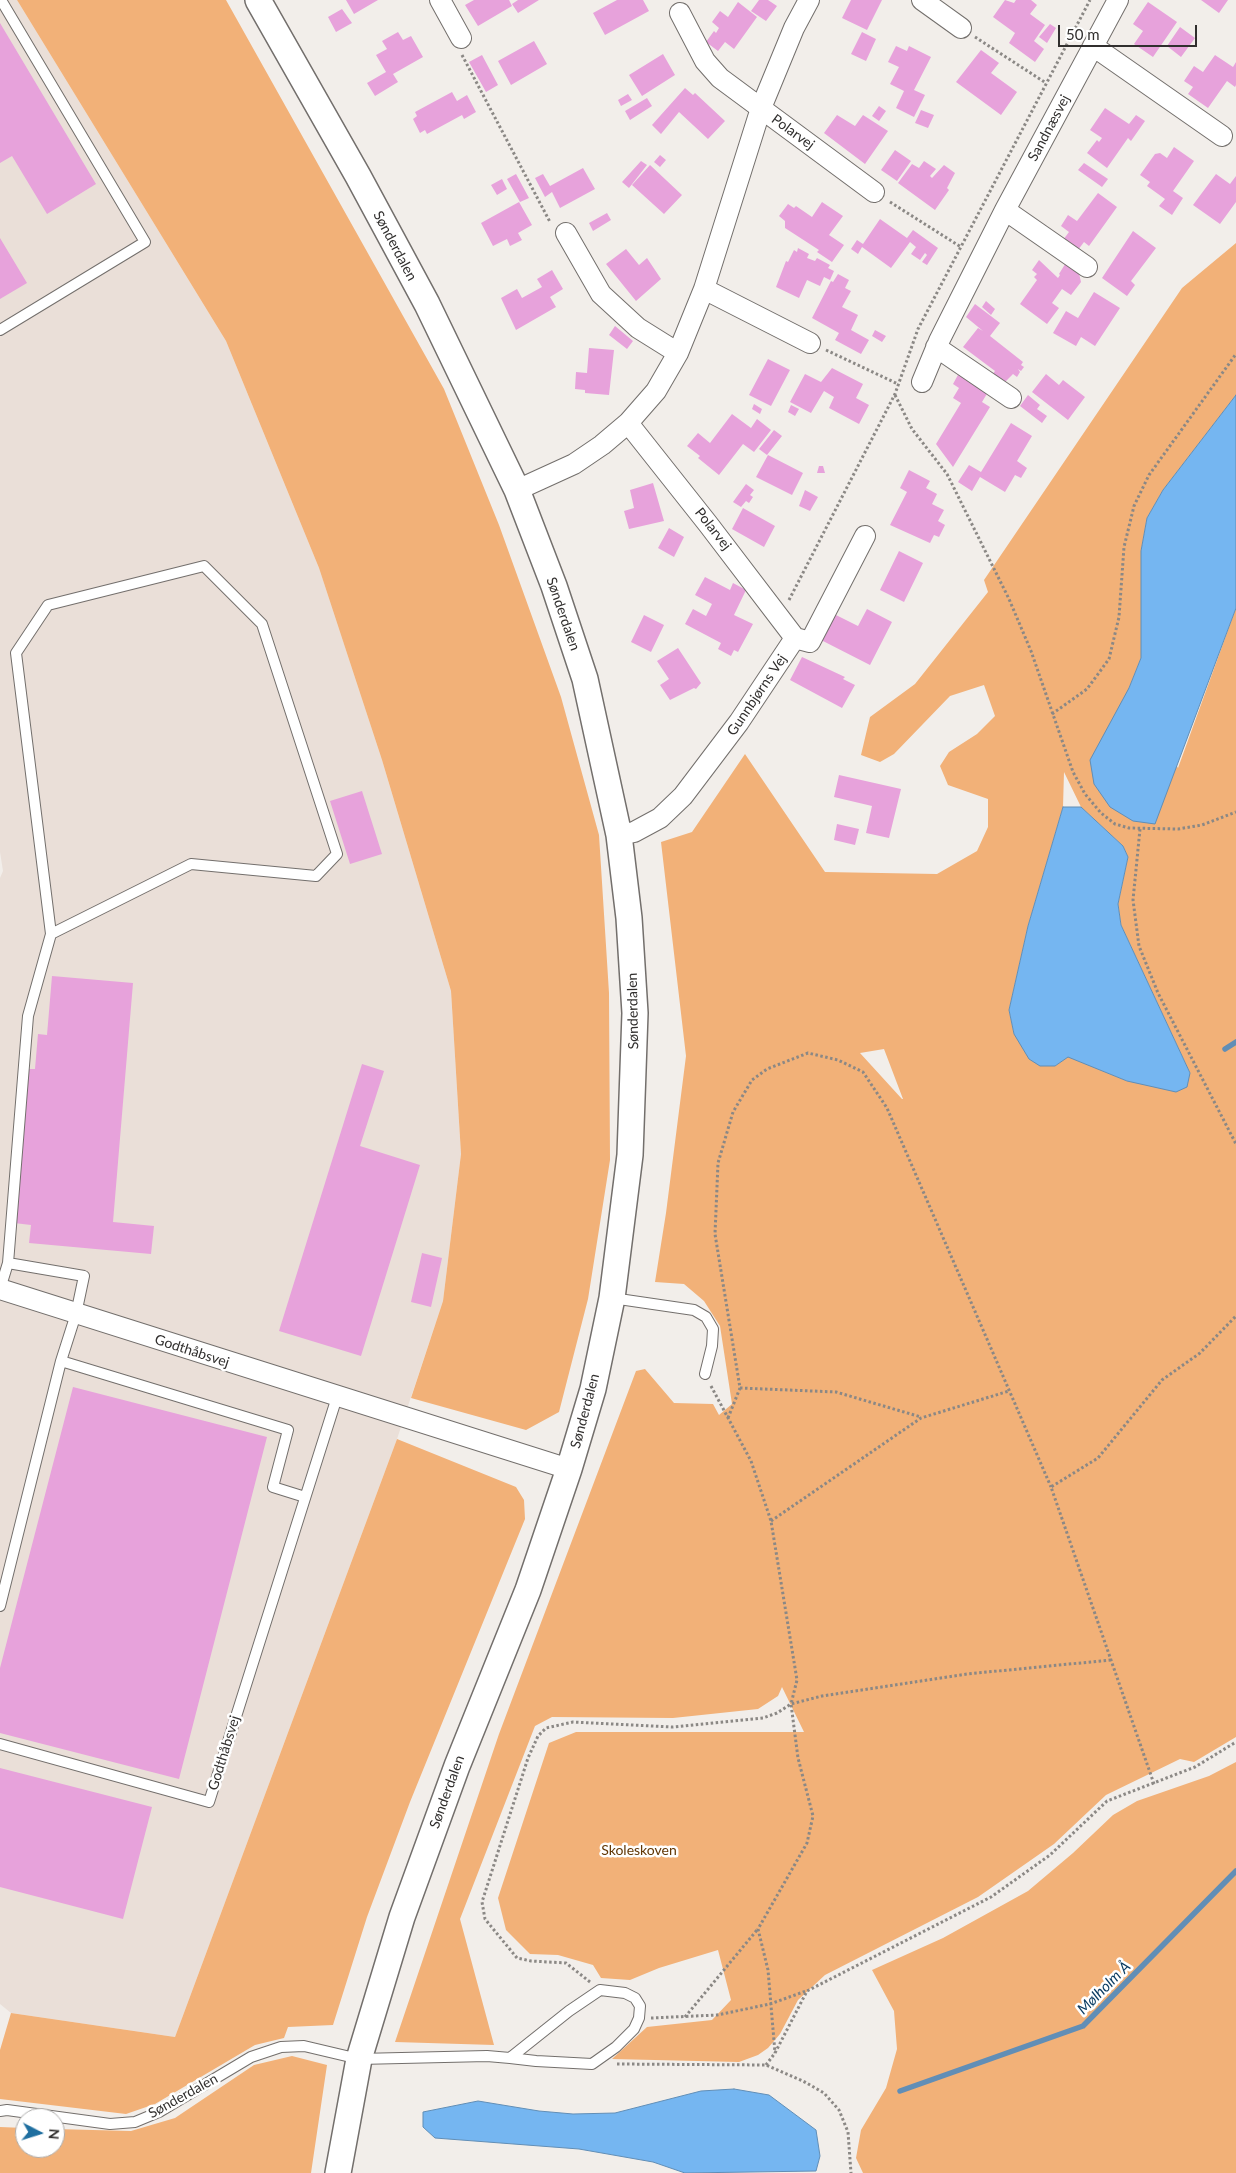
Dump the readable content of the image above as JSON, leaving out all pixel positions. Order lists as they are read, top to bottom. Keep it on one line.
{"streets":{"street":["Sandnæsvej","Polarvej","Sønderdalen","Gunnbjørns Vej","Godthåbsvej"]},"crossings":[["Polarvej","Sønderdalen"],["Polarvej","Gunnbjørns Vej"],["Sønderdalen","Gunnbjørns Vej"],["Sønderdalen","Godthåbsvej"]],"water":["Mølholm Å"],"parks":["Skoleskoven"],"scale_bar":"50 m","north":"right"}
